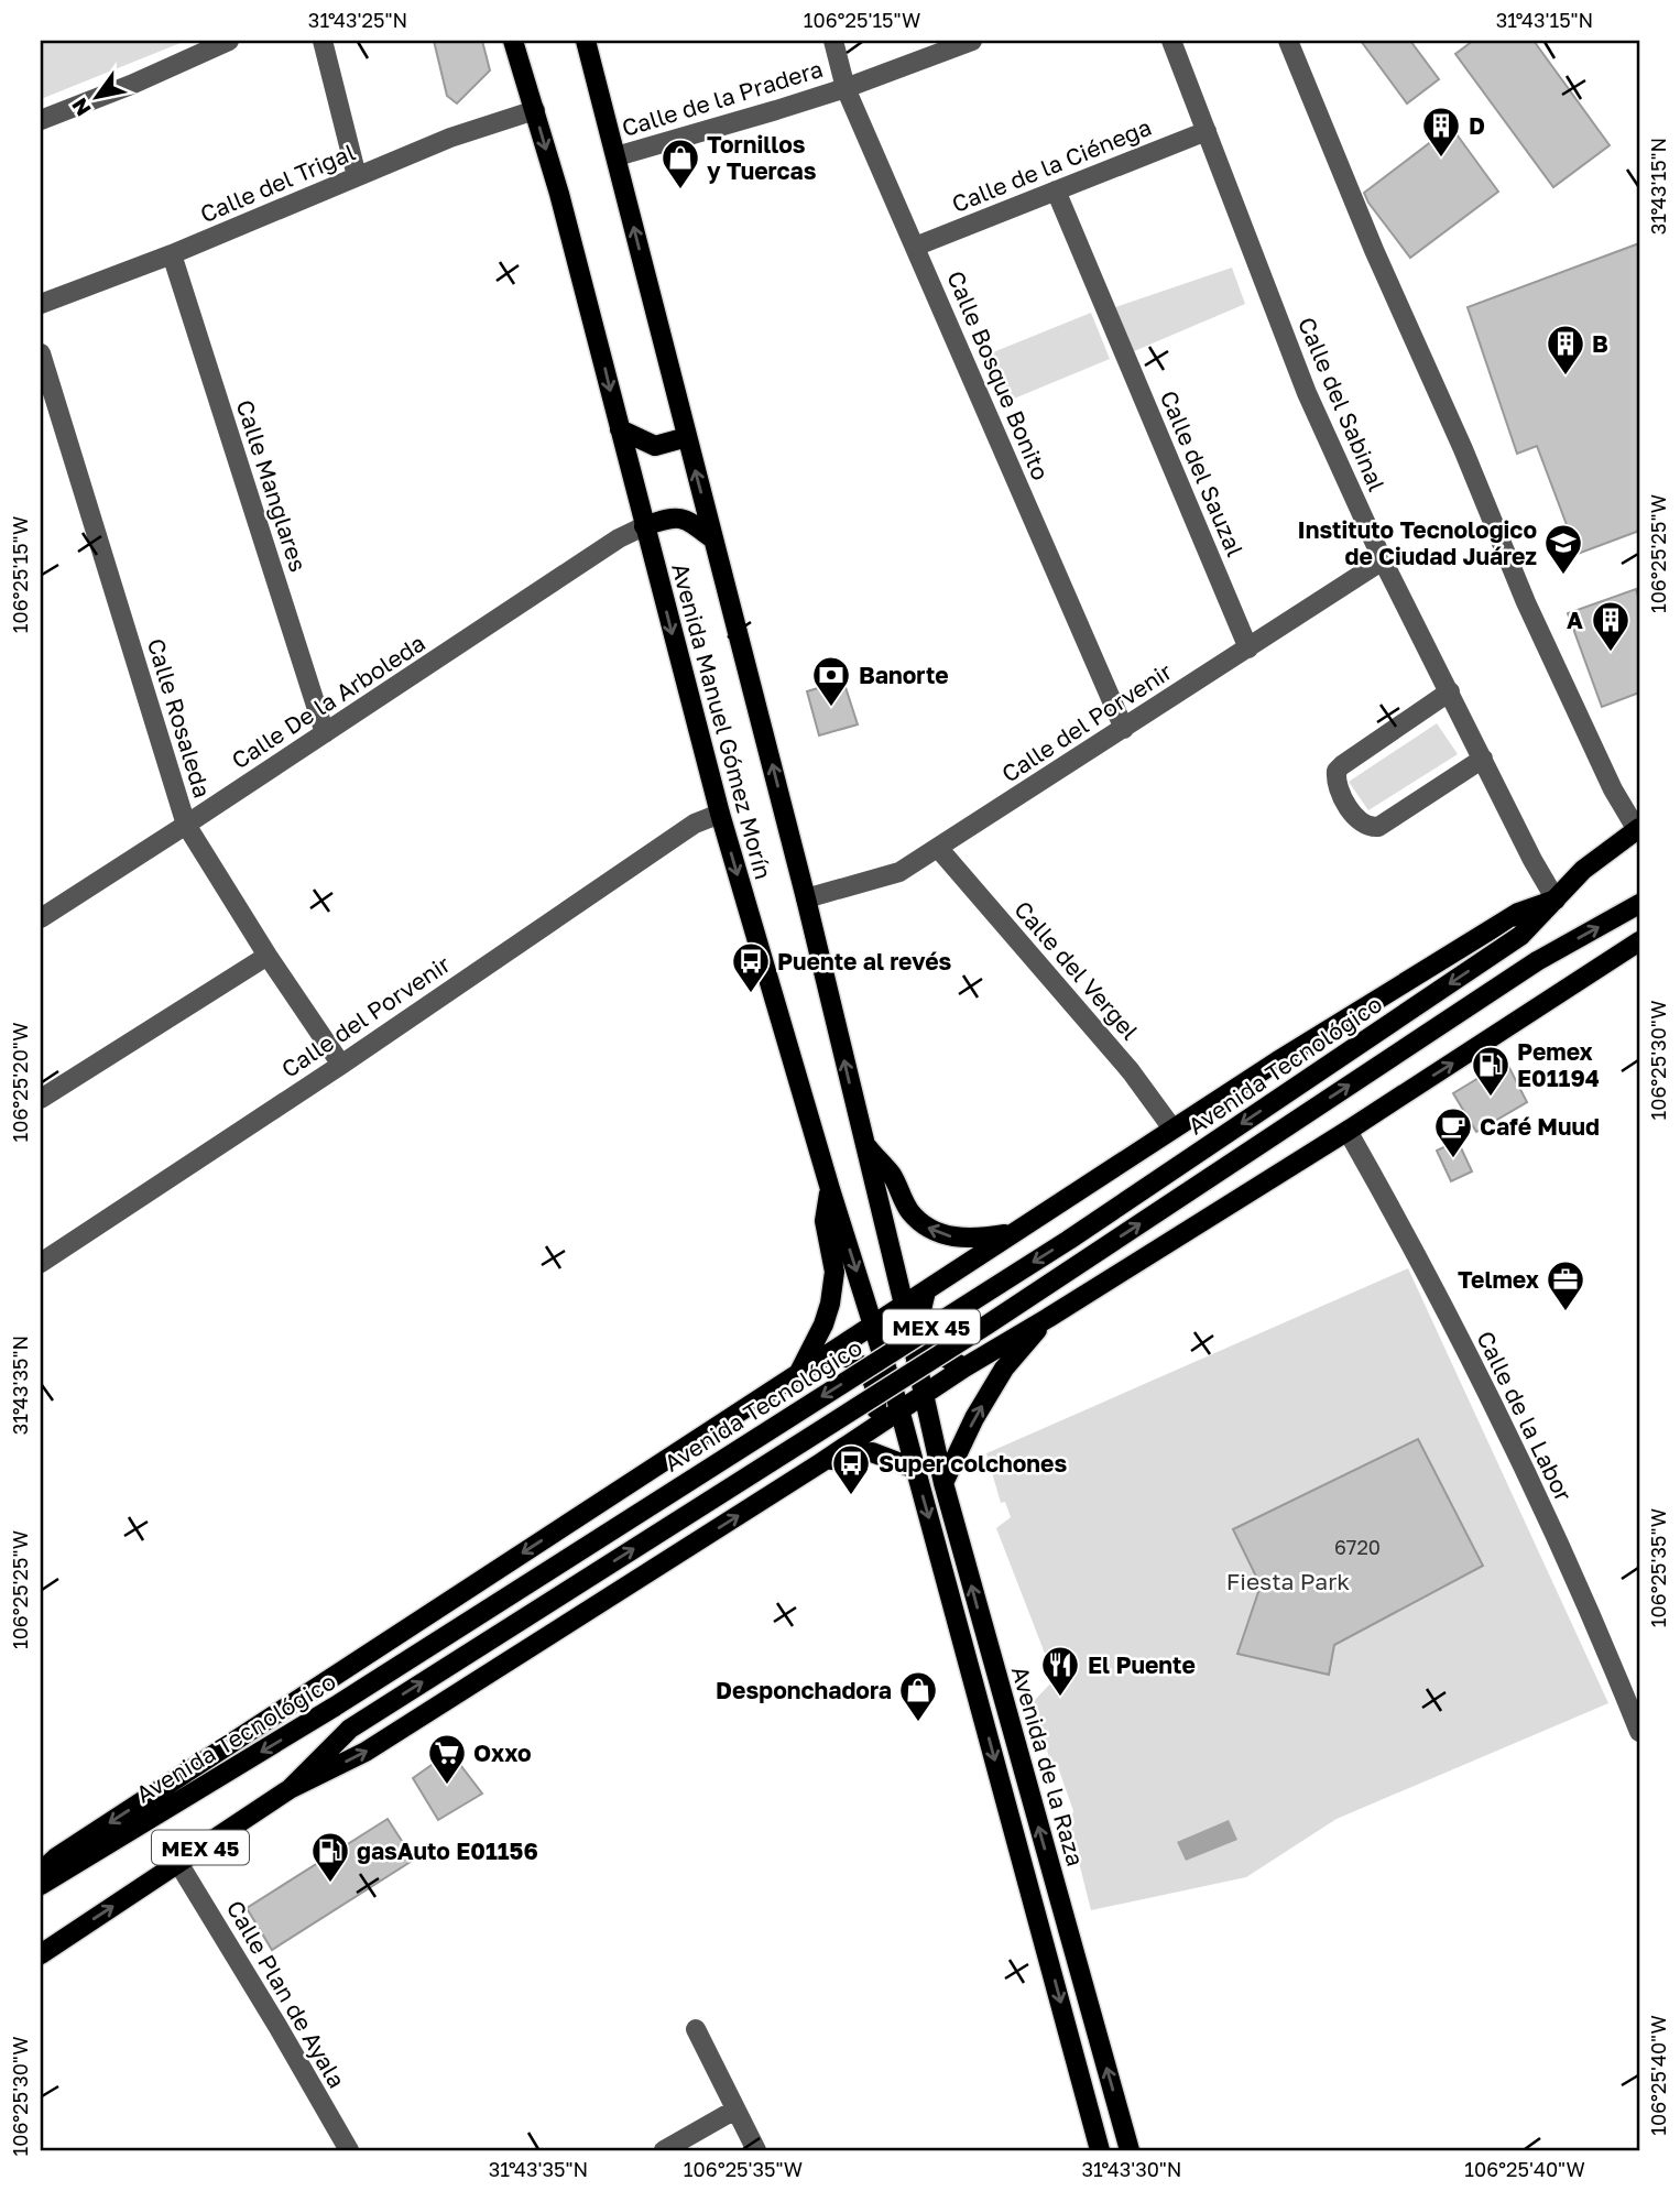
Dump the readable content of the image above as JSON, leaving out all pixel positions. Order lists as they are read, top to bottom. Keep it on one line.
{"streets":{"main road":["Avenida Manuel Gómez Morín","Avenida Tecnológico","MEX 45","Avenida de la Raza"],"street":["Calle de la Pradera","Calle de la Ciénega","Calle del Trigal","Calle Bosque Bonito","Calle del Sabinal","Calle del Sauzal","Calle Manglares","Calle De la Arboleda","Calle Rosaleda","Calle del Porvenir","Calle del Vergel","Calle de la Labor","Calle Plan de Ayala"]},"crossings":[["Calle de la Pradera","Calle Bosque Bonito"],["Calle de la Pradera","Avenida Manuel Gómez Morín"],["Calle de la Ciénega","Calle Bosque Bonito"],["Calle de la Ciénega","Calle del Sabinal"],["Calle de la Ciénega","Calle del Sauzal"],["Calle del Trigal","Calle Manglares"],["Calle del Trigal","Avenida Manuel Gómez Morín"],["Calle Bosque Bonito","Calle del Porvenir"],["Calle del Sabinal","Calle del Porvenir"],["Calle del Sabinal","Avenida Tecnológico"],["Calle del Sauzal","Calle del Porvenir"],["Calle Manglares","Calle De la Arboleda"],["Calle De la Arboleda","Calle Rosaleda"],["Calle De la Arboleda","Avenida Manuel Gómez Morín"],["Calle Rosaleda","Calle del Porvenir"],["Avenida Manuel Gómez Morín","Calle del Porvenir"],["Avenida Manuel Gómez Morín","Avenida de la Raza"],["Calle del Porvenir","Calle del Vergel"],["MEX 45","Calle Plan de Ayala"]],"parks":["Fiesta Park"],"places":{"building":["D","B","A"],"shop":["Tornillos y Tuercas","Desponchadora"],"school or university":["Instituto Tecnologico de Ciudad Juárez"],"bank":["Banorte"],"bus stop":["Puente al revés","Super colchones"],"fuel station":["Pemex E01194","gasAuto E01156"],"cafe":["Café Muud"],"office":["Telmex"],"restaurant":["El Puente"],"supermarket":["Oxxo"]},"house_numbers":["6720"],"north":"bottom left","coordinates":["31°43'25\"N","106°25'15\"W","31°43'15\"N","106°25'25\"W","106°25'30\"W","106°25'20\"W","31°43'35\"N","106°25'35\"W","106°25'40\"W","31°43'30\"N"]}
